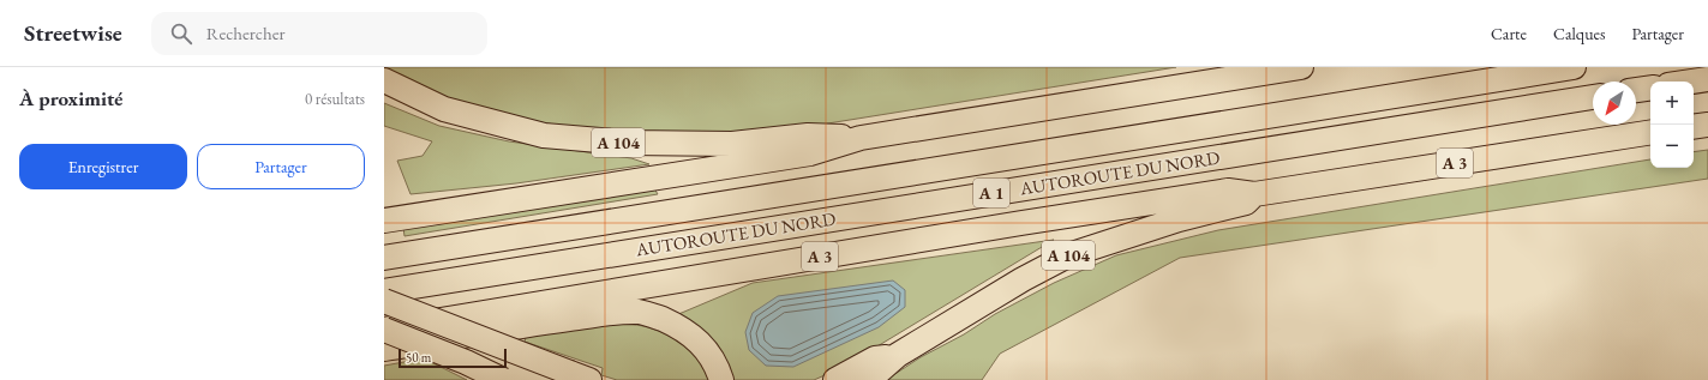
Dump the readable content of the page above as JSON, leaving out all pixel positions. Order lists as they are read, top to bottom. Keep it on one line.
{"streets":{"highway":["A 104","A 3","AUTOROUTE DU NORD","A 1"]},"crossings":[["A 104","A 3"]],"scale_bar":"50 m","north":"bottom left","page":{"header":"Streetwise","search":"Rechercher","nav":["Carte","Calques","Partager"],"heading":["À proximité","0 résultats"],"map_buttons":["+","−"],"buttons":["Enregistrer","Partager"],"scale":"50 m"}}
